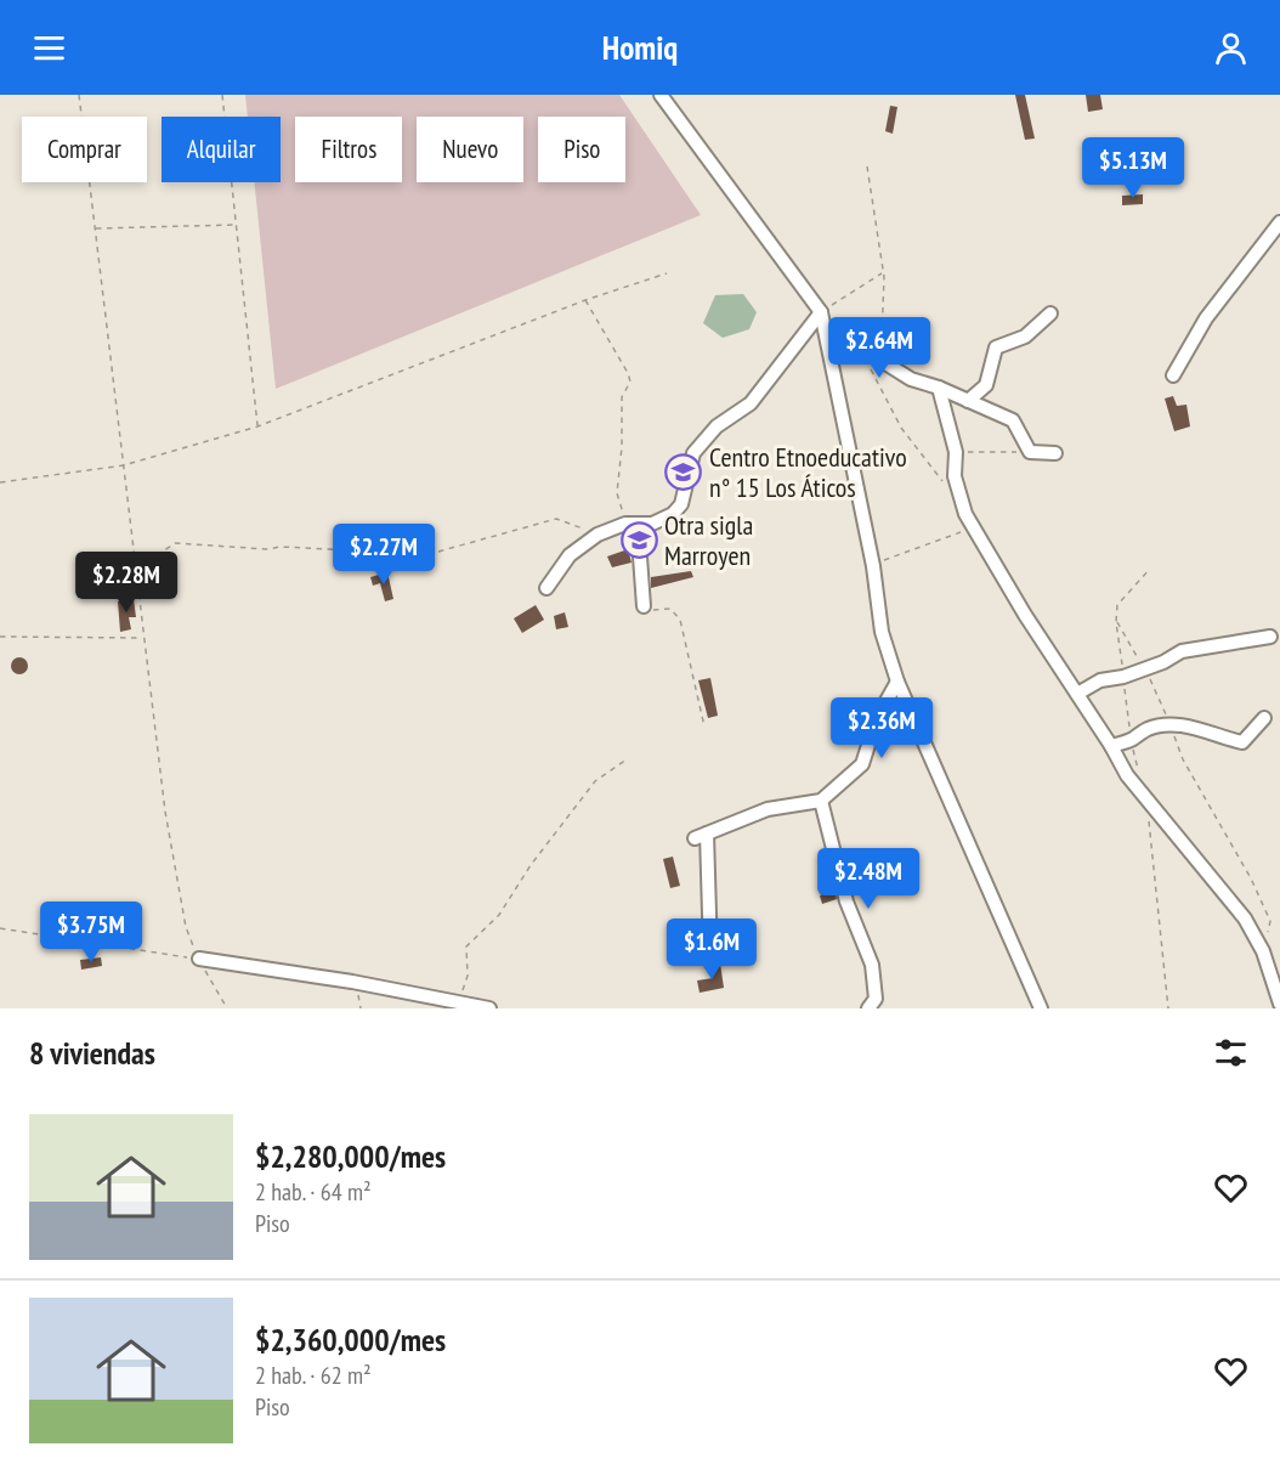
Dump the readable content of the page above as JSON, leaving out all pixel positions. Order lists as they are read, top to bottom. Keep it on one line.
{"places":{"school or university":["Centro Etnoeducativo n° 15 Los Áticos","Otra sigla Marroyen"]},"page":{"header":"Homiq","chip":["Comprar","Alquilar","Filtros","Nuevo","Piso"],"price":["$5.13M","$2.64M","$2.27M","$2.28M","$2.36M","$2.48M","$3.75M","$1.6M"],"heading":"8 viviendas","list":[{"name":"$2,280,000/mes","note":"2 hab. · 64 m² · Piso"},{"name":"$2,360,000/mes","note":"2 hab. · 62 m² · Piso"}]}}
